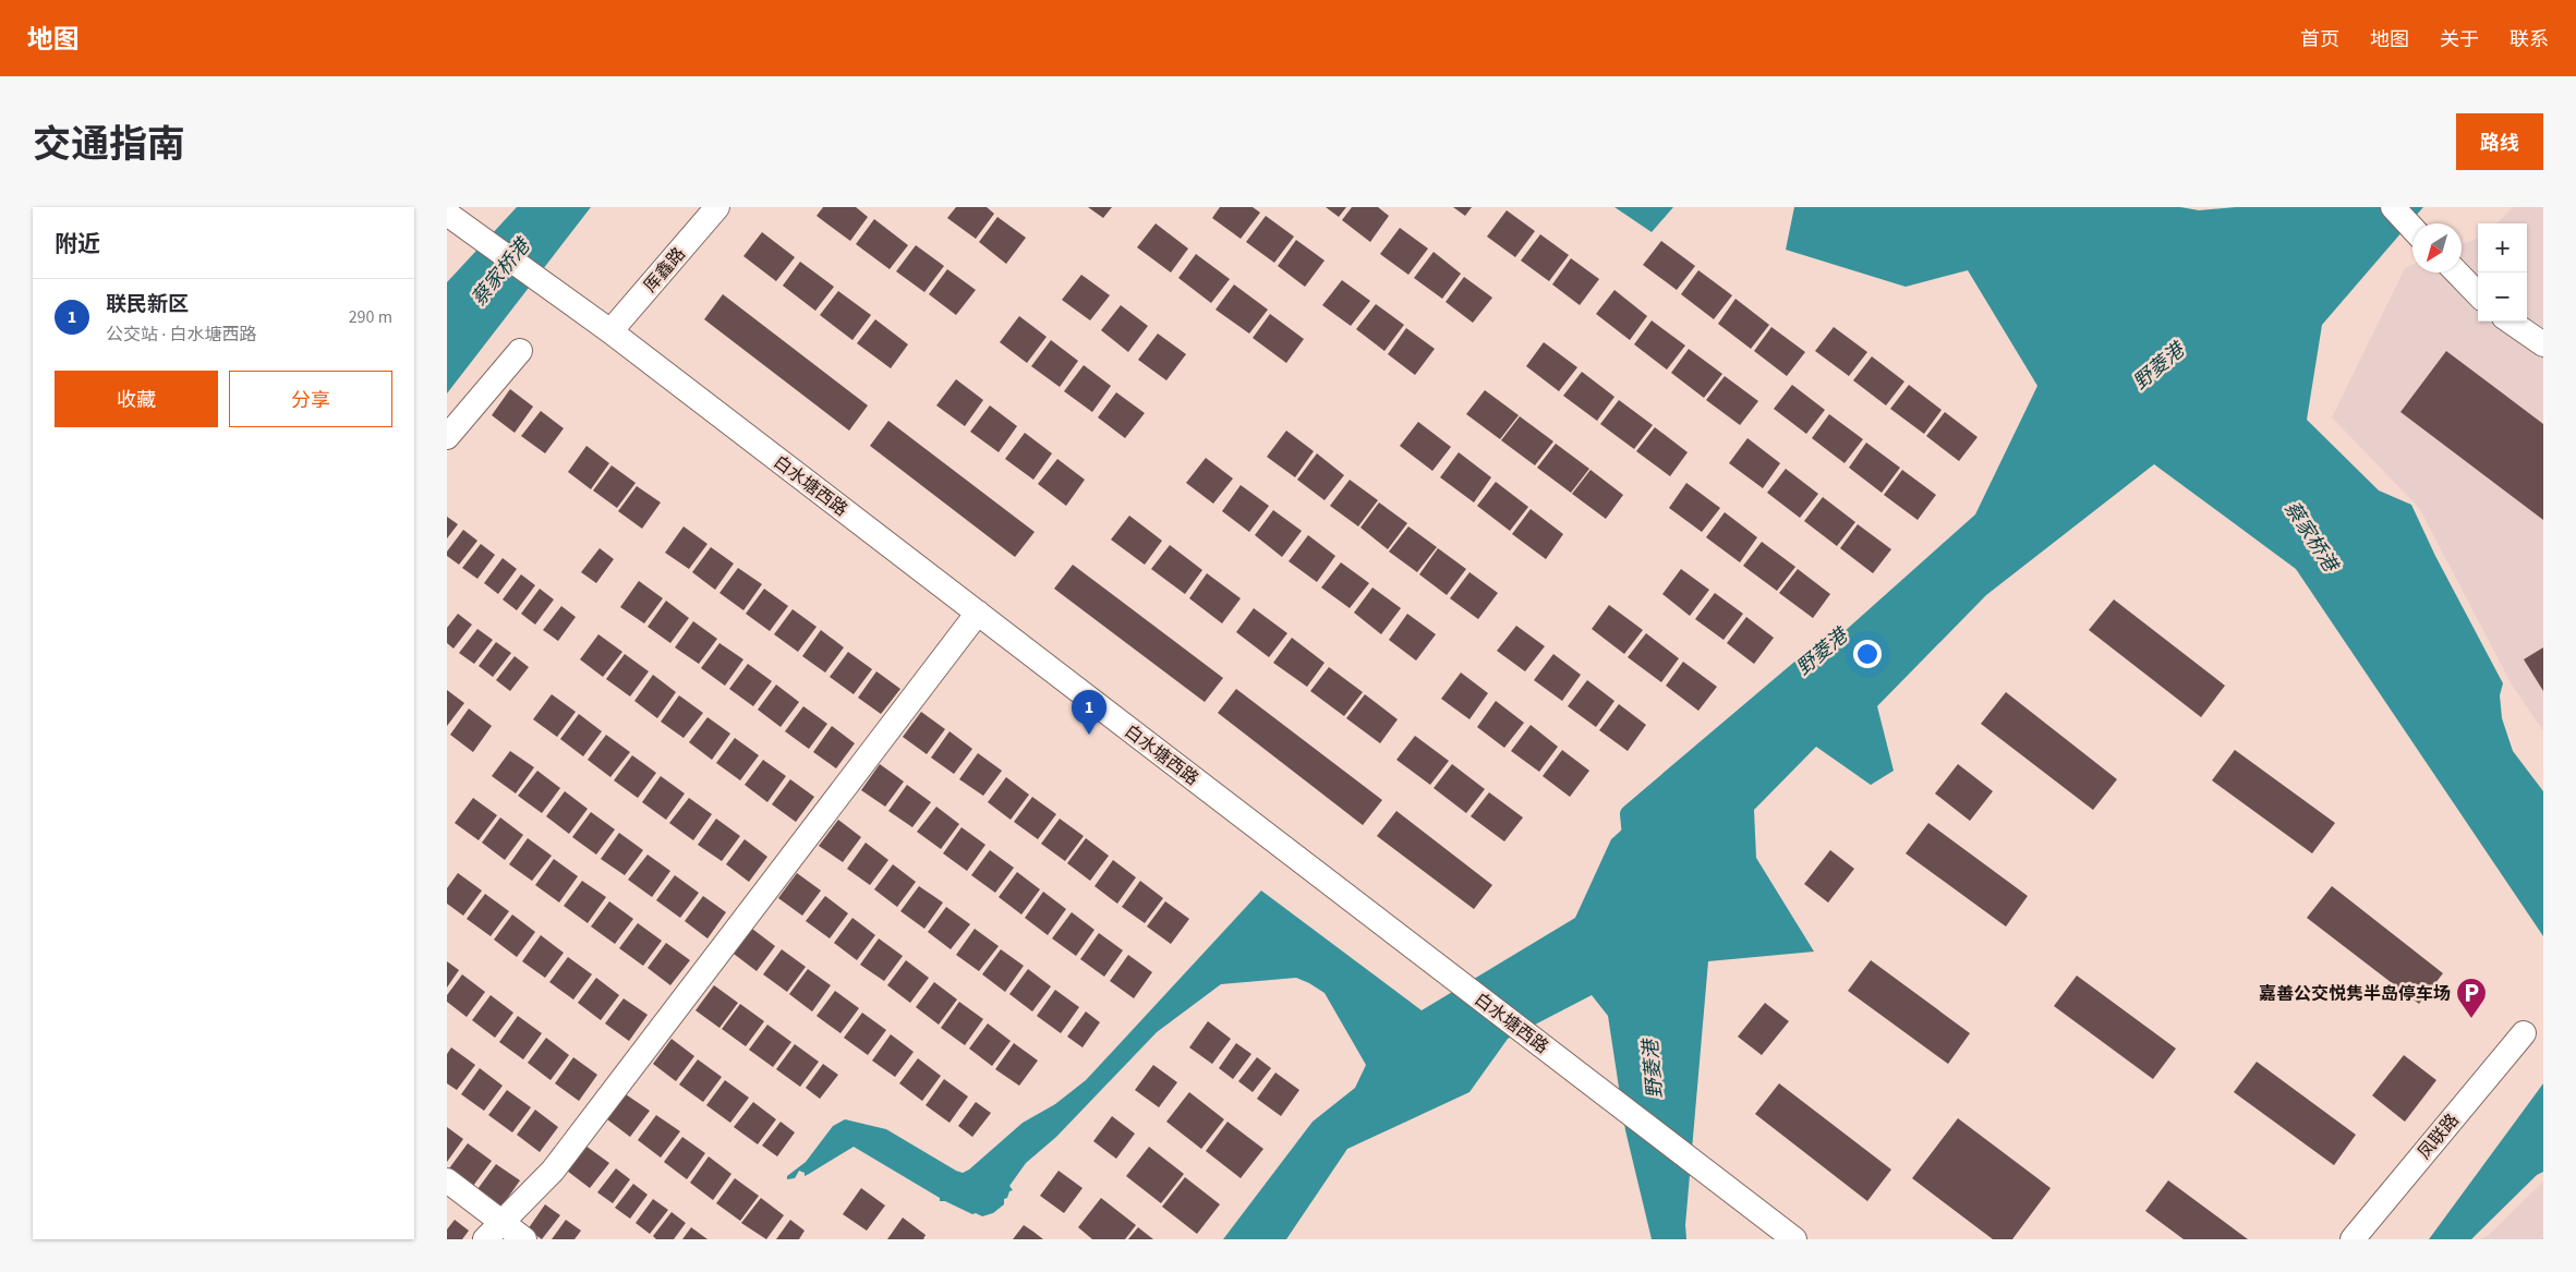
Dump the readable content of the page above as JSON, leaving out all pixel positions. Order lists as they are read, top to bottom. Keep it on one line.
{"streets":{"street":["厍鑫路","白水塘西路","凤联路"]},"crossings":[["厍鑫路","白水塘西路"]],"water":["蔡家桥港","野菱港"],"places":{"parking":["嘉善公交悦隽半岛停车场"]},"north":"bottom left","page":{"header":"地图","nav":["首页","地图","关于","联系"],"title":"交通指南","buttons":["路线",["收藏","分享"]],"heading":"附近","map_buttons":["+","−"],"list":[{"mark":"1","name":"联民新区","note":"公交站 · 白水塘西路","value":"290 m"}],"pins":"1"}}
